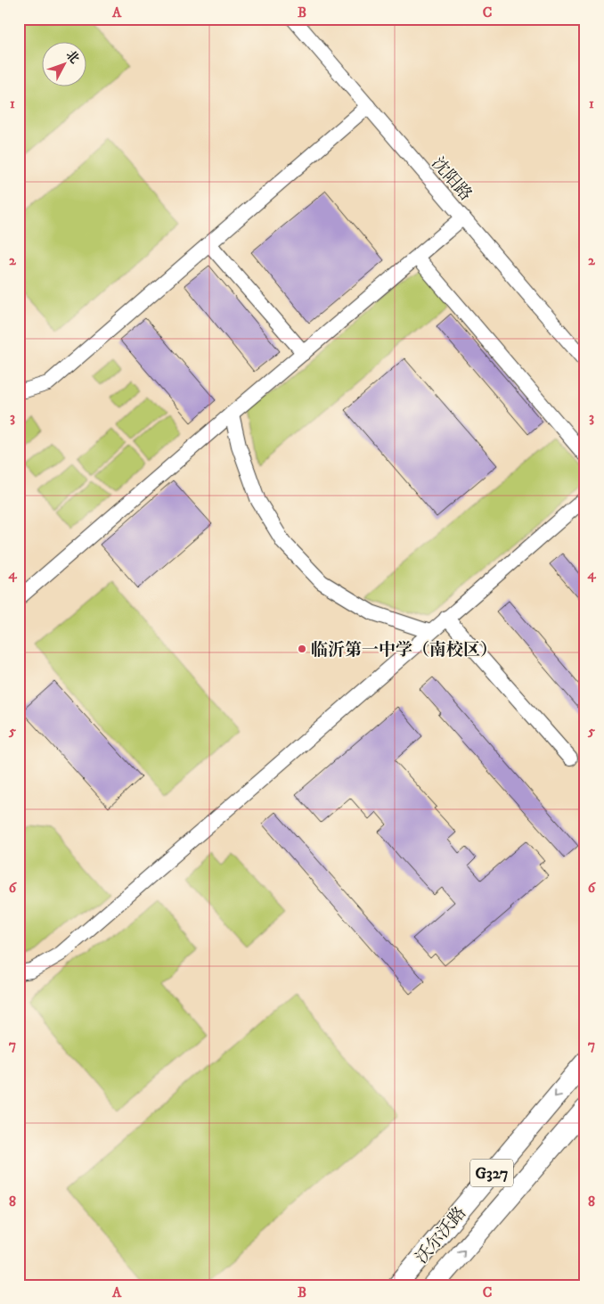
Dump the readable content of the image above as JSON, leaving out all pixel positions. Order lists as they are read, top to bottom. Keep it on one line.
{"streets":{"highway":["G327","沃尔沃路"],"street":["沈阳路"]},"places":["临沂第一中学（南校区）"],"north":"top right","grid":{"columns":["A","B","C"],"rows":["1","2","3","4","5","6","7","8"]}}
